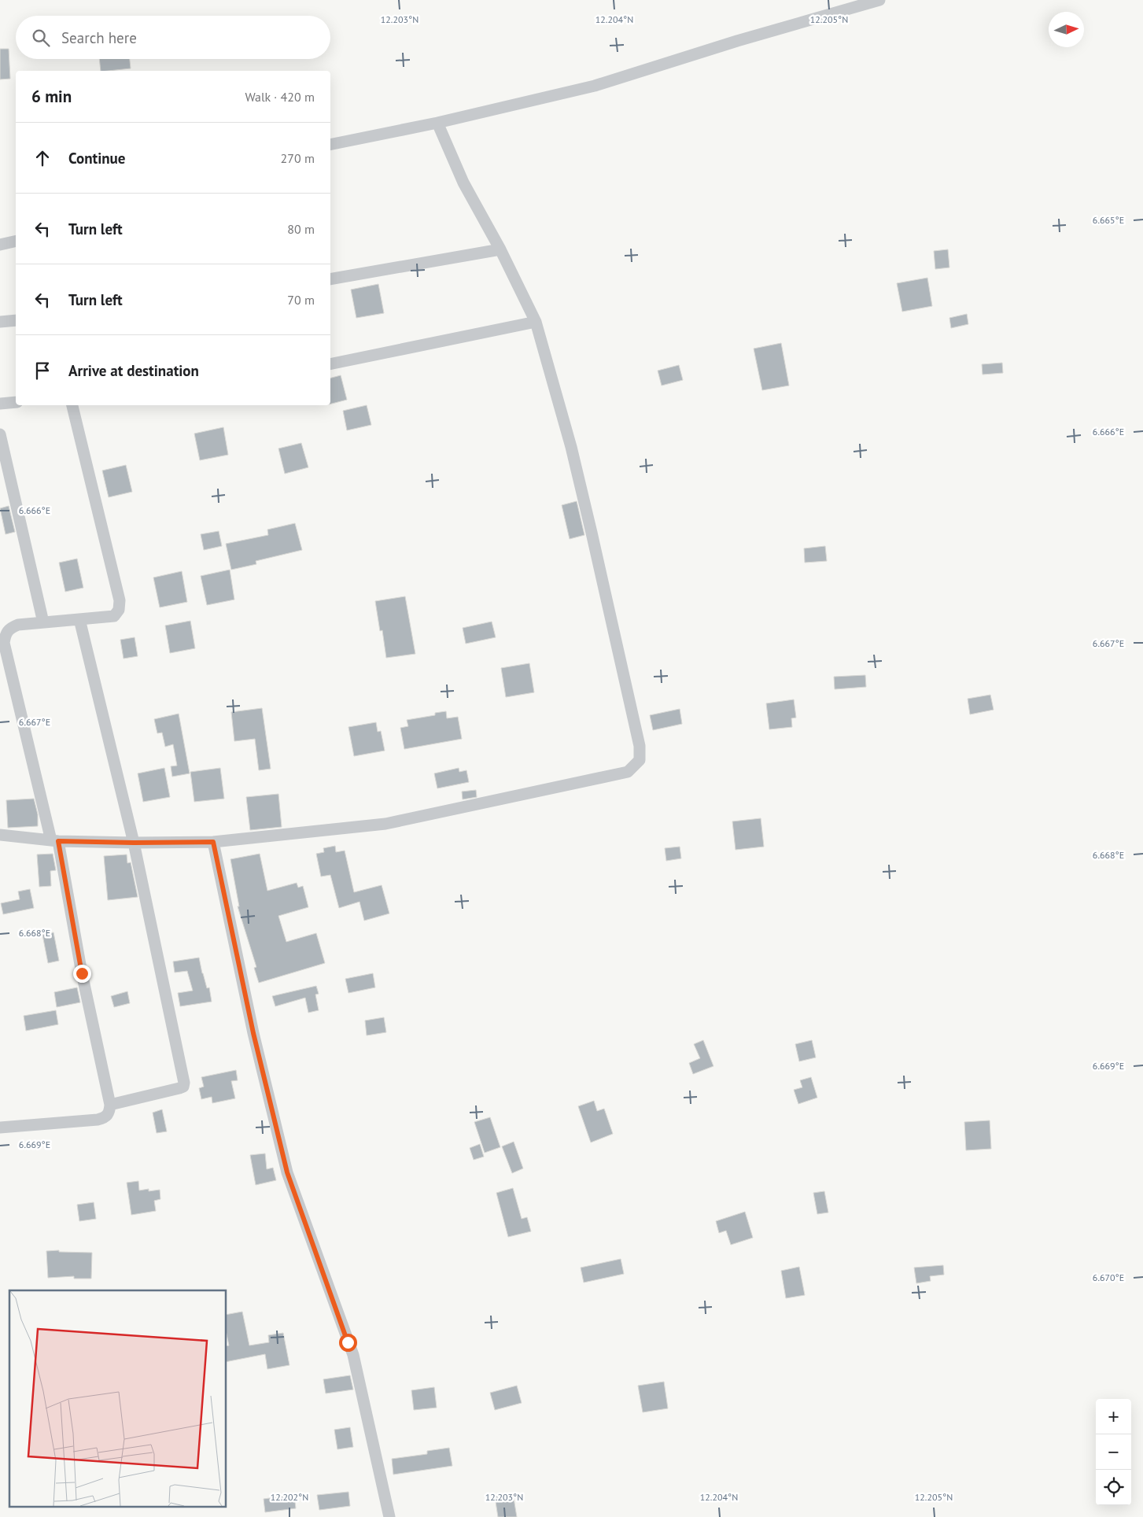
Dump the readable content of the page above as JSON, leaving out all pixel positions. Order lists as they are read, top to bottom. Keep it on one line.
{"north":"right","page":{"search":"Search here","heading":["6 min","Walk · 420 m"],"list":[["Continue","270 m"],["Turn left","80 m"],["Turn left","70 m"],"Arrive at destination"],"map_buttons":["+","−"]},"coordinates":["12.203°N","12.204°N","12.205°N","6.665°E","6.666°E","6.667°E","6.668°E","6.669°E","6.670°E","12.202°N"]}
